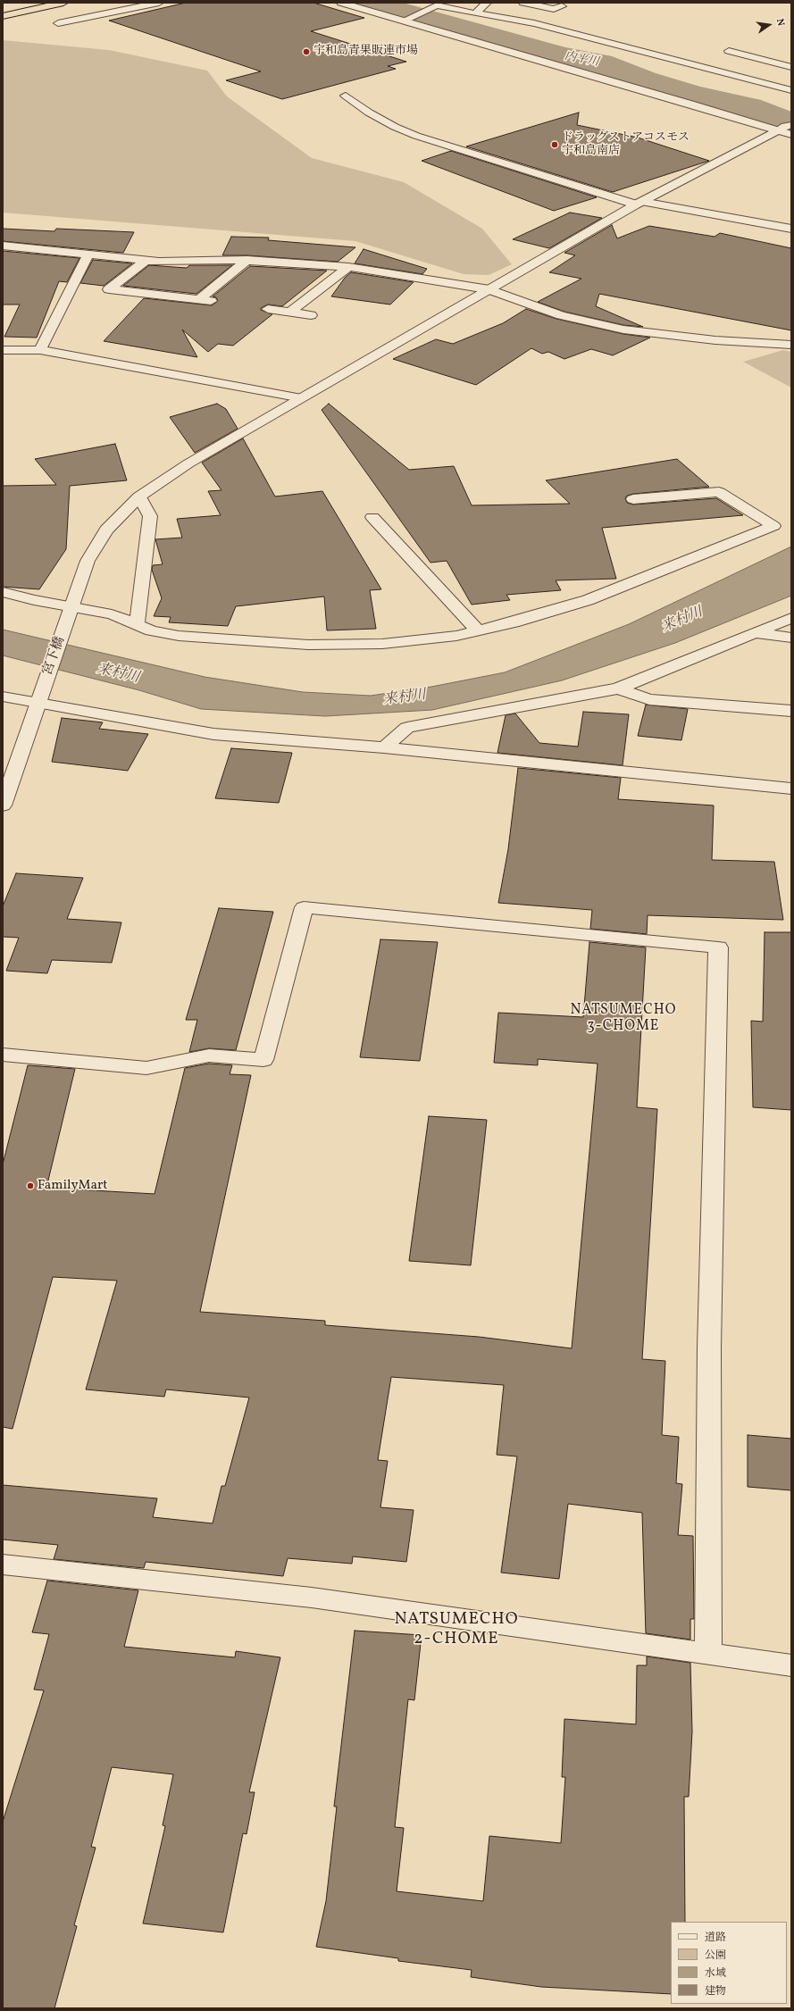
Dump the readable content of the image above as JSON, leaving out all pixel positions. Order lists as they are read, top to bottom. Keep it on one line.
{"streets":{"street":["宮下橋"]},"districts":["NATSUMECHO 3-CHOME","NATSUMECHO 2-CHOME"],"water":["内平川","来村川"],"places":["宇和島青果販連市場","ドラッグストアコスモス 宇和島南店","FamilyMart"],"legend":["道路","公園","水域","建物"],"north":"right"}
